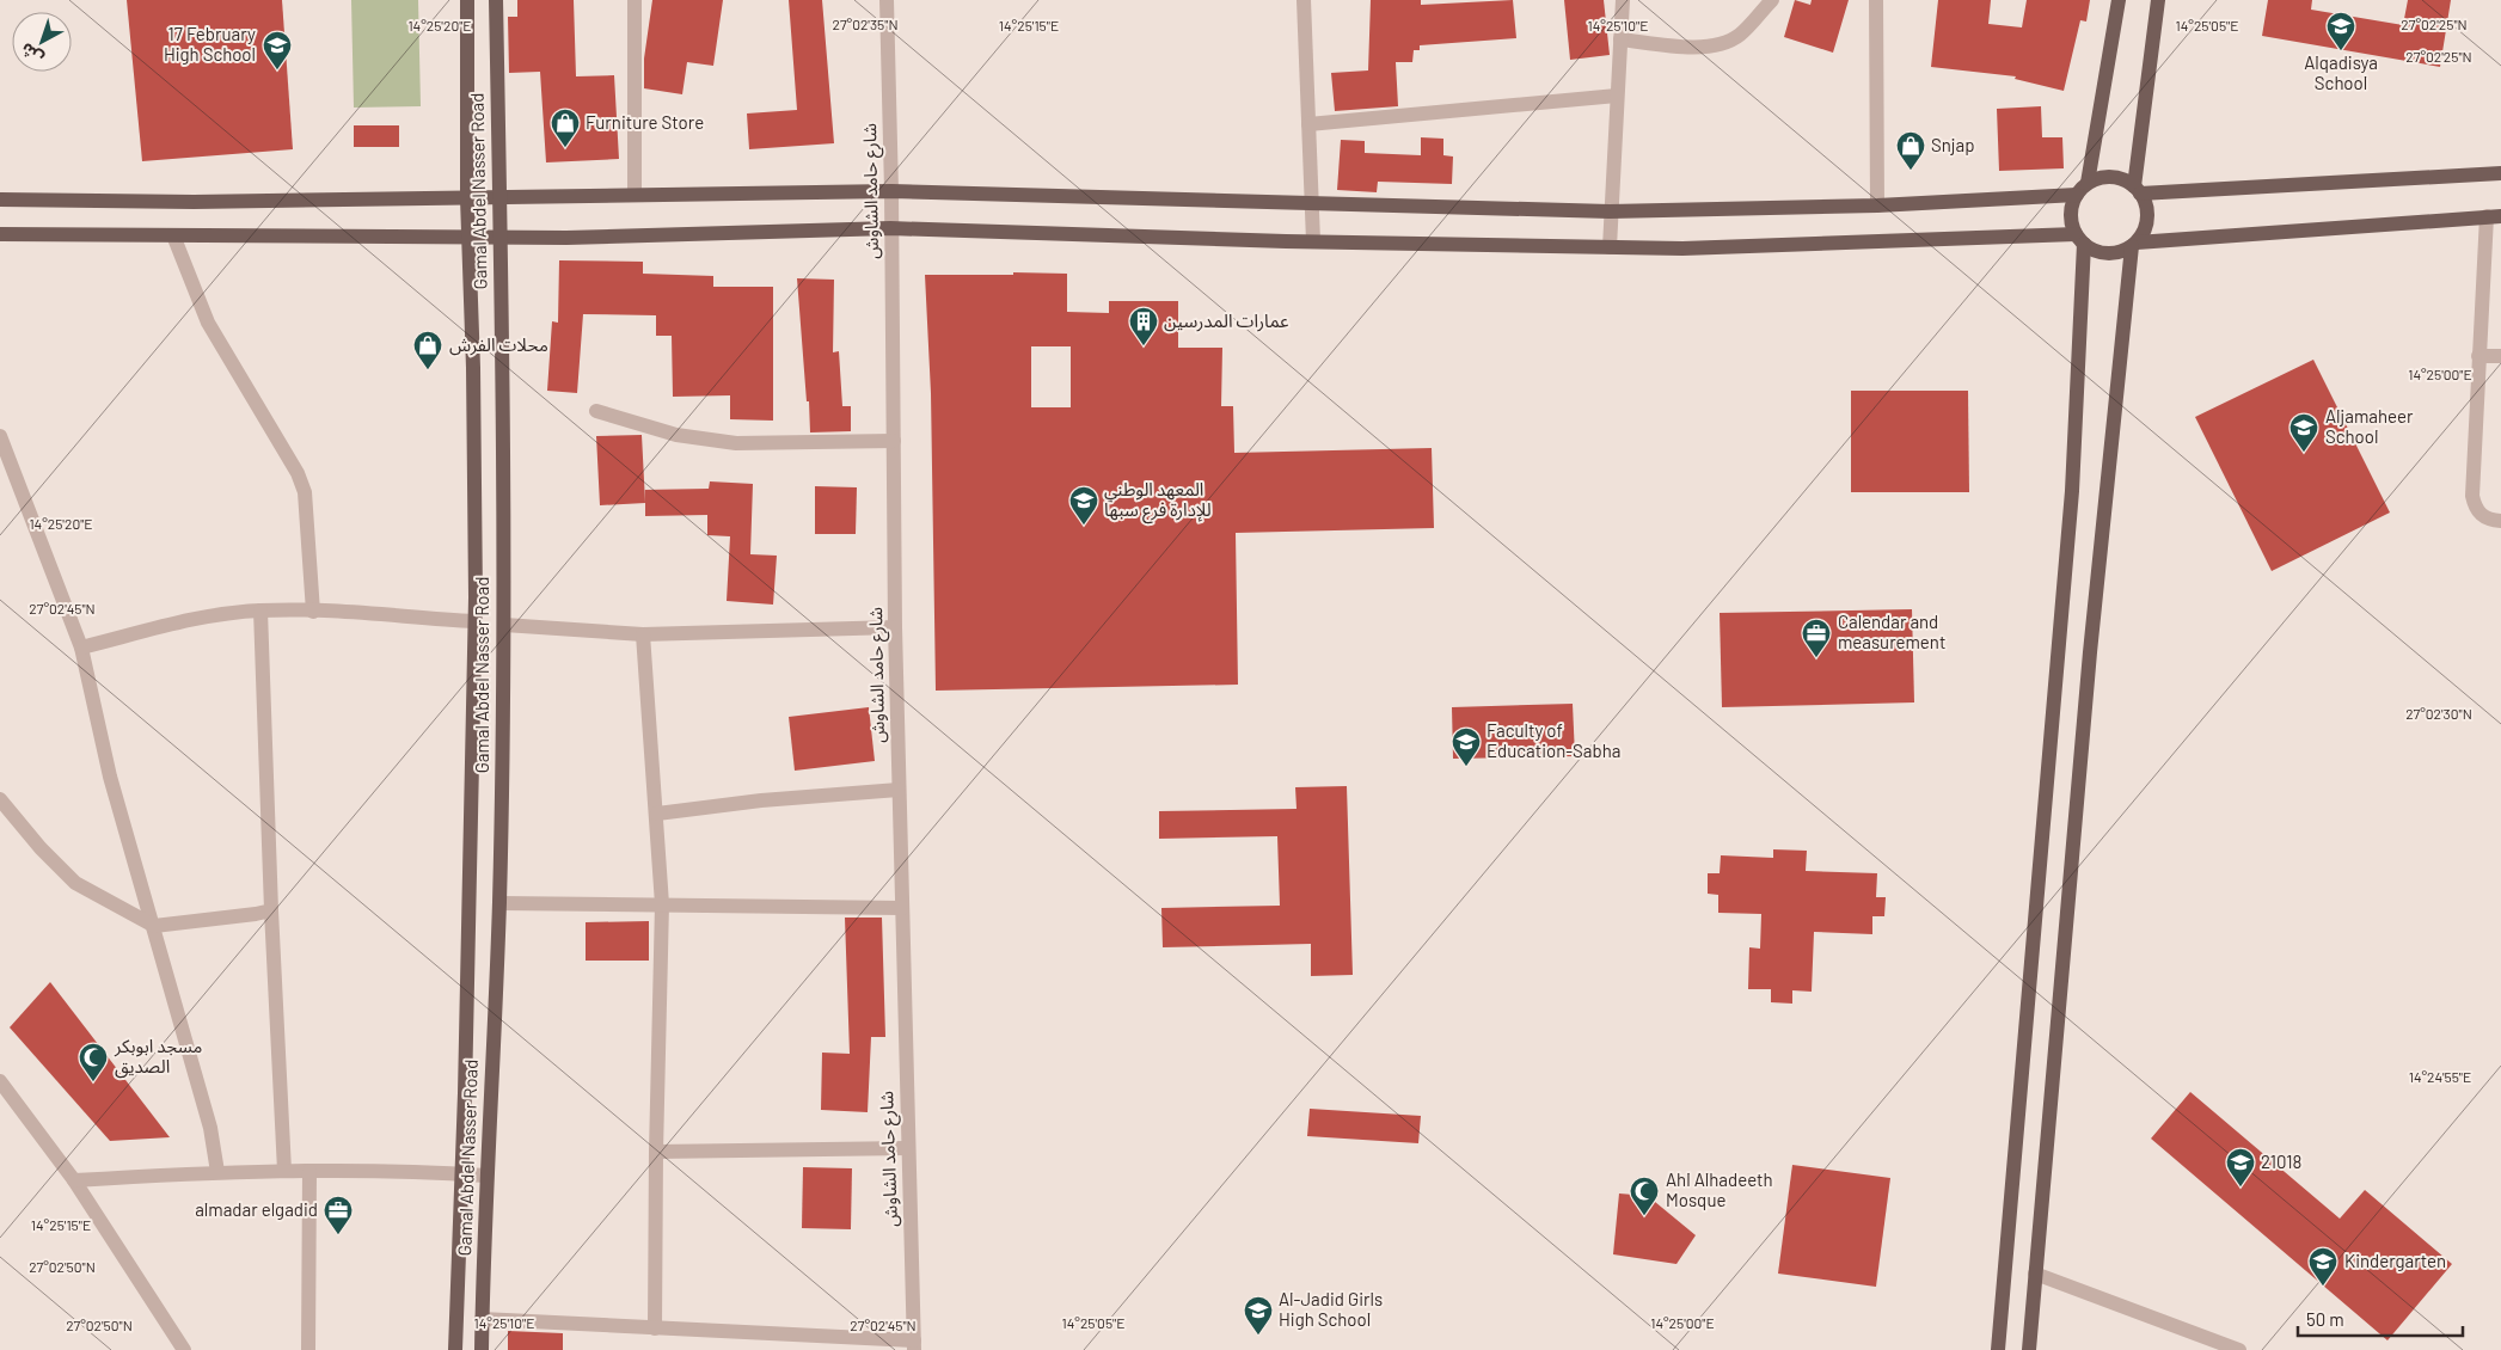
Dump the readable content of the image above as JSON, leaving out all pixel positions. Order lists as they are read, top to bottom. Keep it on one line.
{"streets":{"main road":["Gamal Abdel Nasser Road"],"street":["شارع حامد الشاوش"]},"places":{"school or university":["Alqadisya School","17 February High School","Aljamaheer School","المعهد الوطني للإدارة فرع سبها","Faculty of Education-Sabha","21018","Kindergarten","Al-Jadid Girls High School"],"shop":["Furniture Store","Snjap","محلات الفرش"],"building":["عمارات المدرسين"],"office":["Calendar and measurement","almadar elgadid"],"mosque":["مسجد ابوبكر الصديق","Ahl Alhadeeth Mosque"]},"scale_bar":"50 m","north":"bottom left","coordinates":["27°02'25\"N","27°02'35\"N","14°25'20\"E","14°25'15\"E","14°25'10\"E","14°25'05\"E","14°25'00\"E","27°02'45\"N","27°02'30\"N","14°24'55\"E","27°02'50\"N"]}
